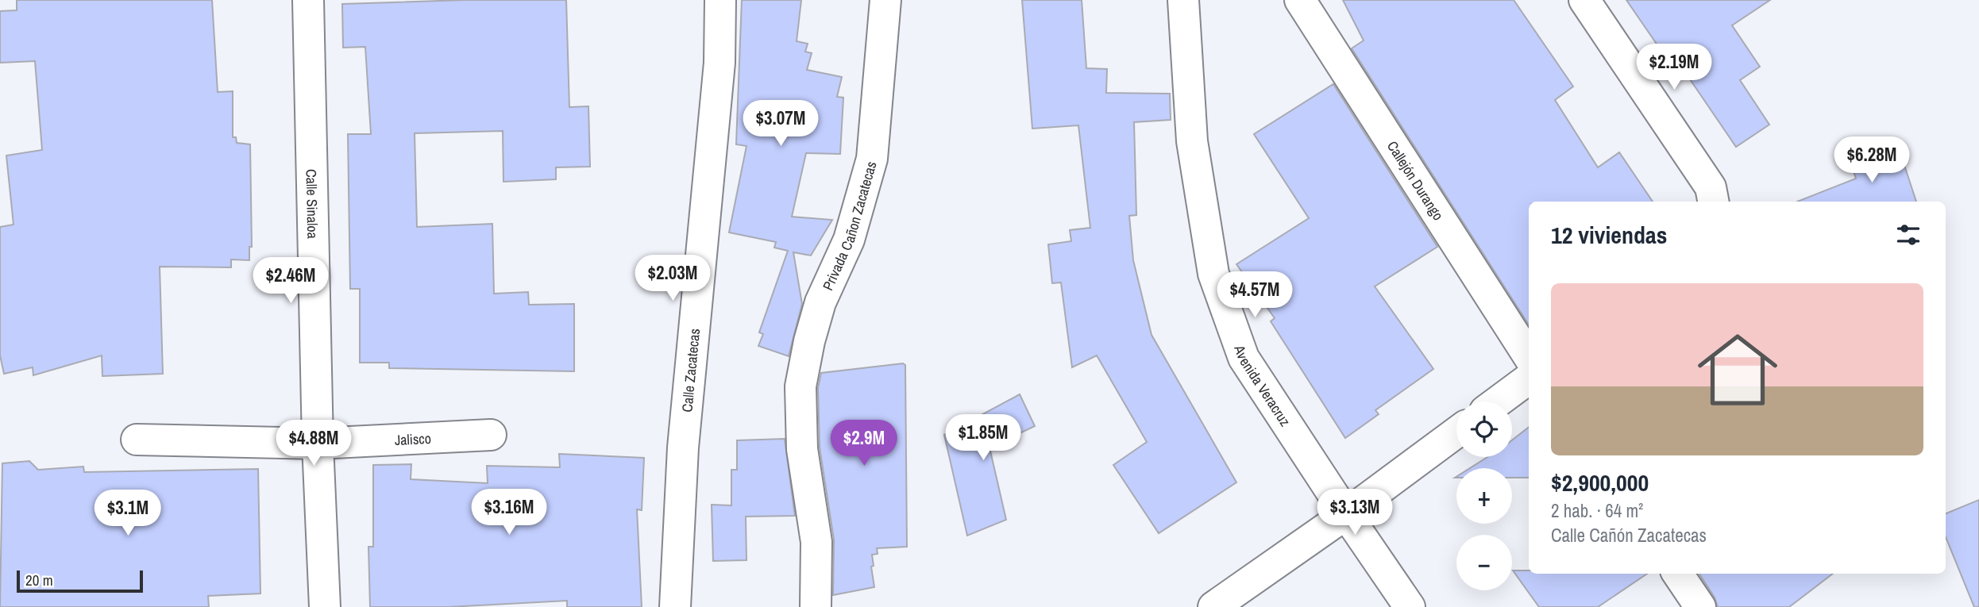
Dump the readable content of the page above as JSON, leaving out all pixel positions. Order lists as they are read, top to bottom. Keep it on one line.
{"streets":{"street":["Callejón Durango","Calle Sinaloa","Privada Cañon Zacatecas","Calle Zacatecas","Avenida Veracruz","Jalisco"]},"crossings":[["Calle Sinaloa","Jalisco"]],"scale_bar":"20 m","page":{"price":["$2.19M","$3.07M","$6.28M","$2.03M","$2.46M","$4.57M","$1.85M","$4.88M","$2.9M","$3.16M","$3.13M","$3.1M"],"heading":"12 viviendas","list":[{"name":"$2,900,000","note":"2 hab. · 64 m² · Calle Cañón Zacatecas"}],"map_buttons":["+","−"],"scale":"20 m"}}
